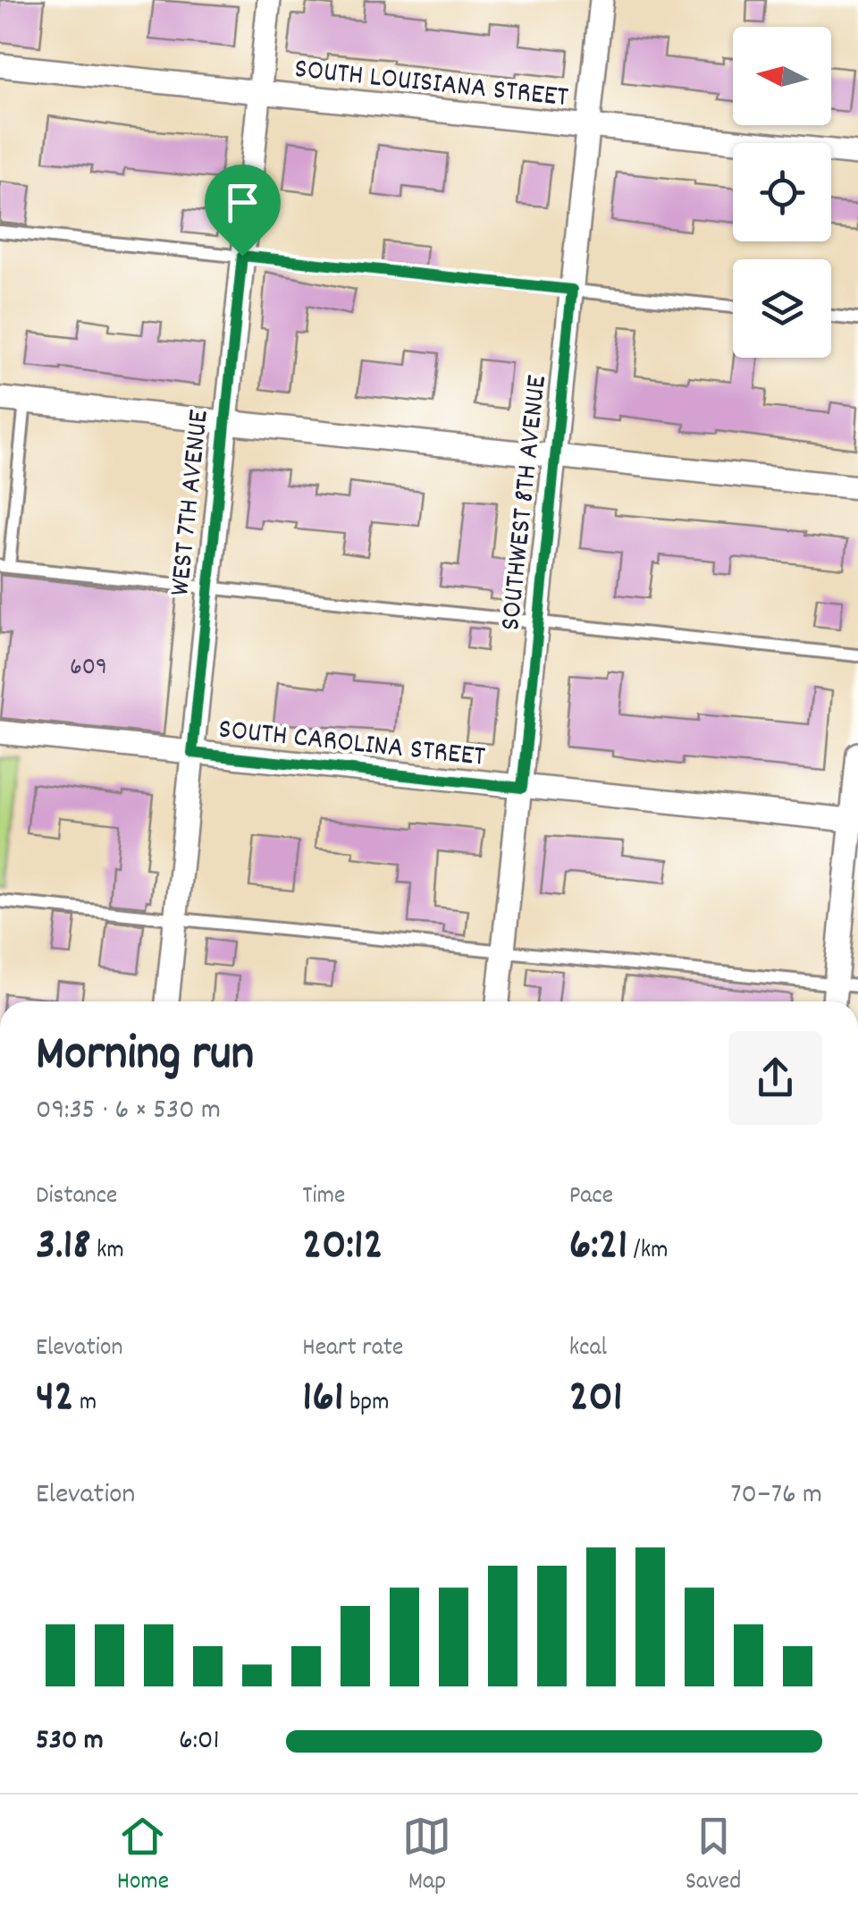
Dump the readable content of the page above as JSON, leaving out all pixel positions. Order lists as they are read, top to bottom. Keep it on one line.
{"streets":{"street":["SOUTH LOUISIANA STREET","WEST 7TH AVENUE","SOUTHWEST 8TH AVENUE","SOUTH CAROLINA STREET"]},"crossings":[["SOUTH LOUISIANA STREET","WEST 7TH AVENUE"],["SOUTH LOUISIANA STREET","SOUTHWEST 8TH AVENUE"],["WEST 7TH AVENUE","SOUTH CAROLINA STREET"],["SOUTHWEST 8TH AVENUE","SOUTH CAROLINA STREET"]],"house_numbers":["609"],"north":"left","page":{"heading":["Morning run","09:35 · 6 × 530 m"],"stats":[["Distance","3.18 km"],["Time","20:12"],["Pace","6:21 /km"],["Elevation","42 m"],["Heart rate","161 bpm"],["kcal","201"]],"chart":["Elevation","70–76 m"],"list":[{"name":"530 m","note":"6:01"}],"tabs":["Home","Map","Saved"]}}
